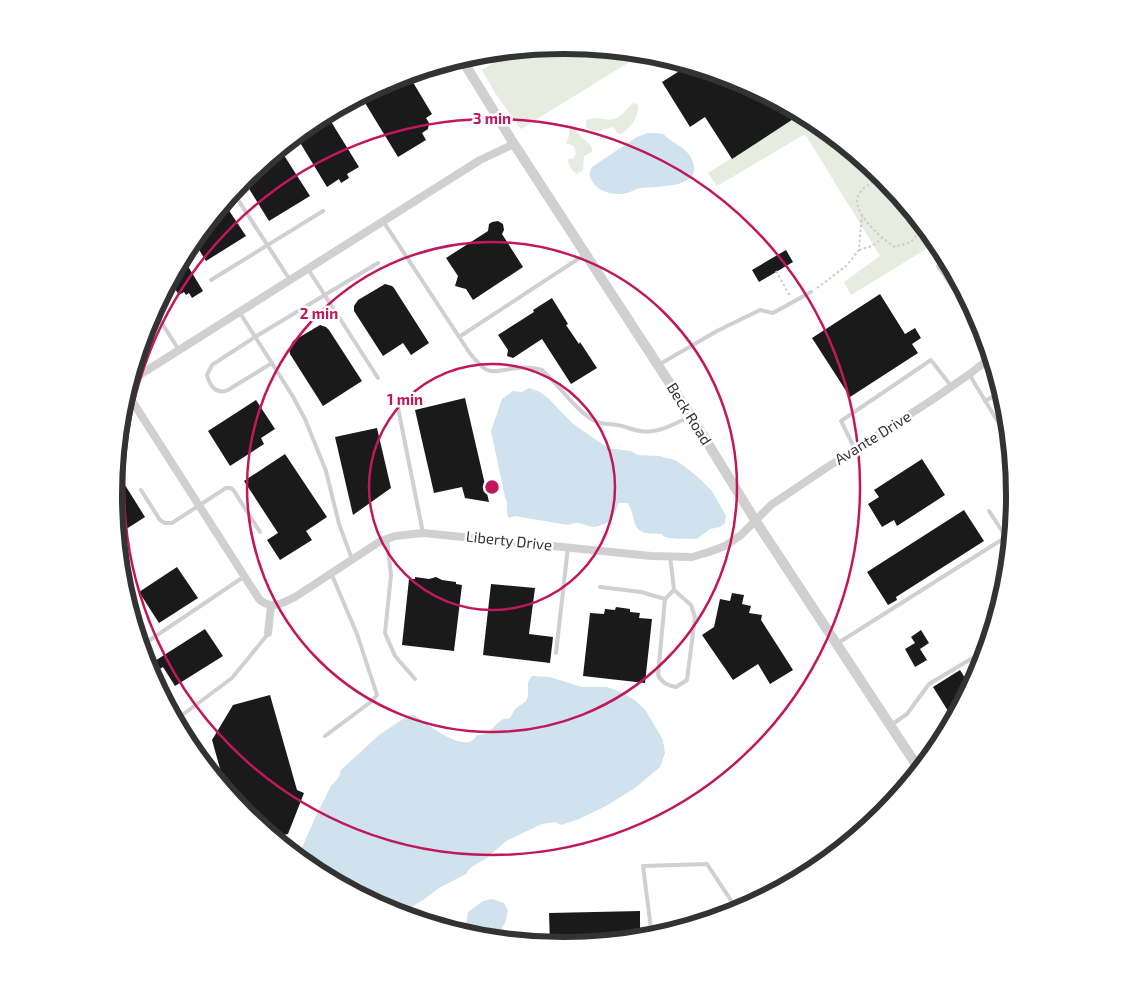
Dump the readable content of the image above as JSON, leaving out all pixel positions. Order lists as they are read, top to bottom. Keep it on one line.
{"streets":{"street":["Beck Road","Avante Drive","Liberty Drive"]},"crossings":[["Beck Road","Avante Drive"],["Beck Road","Liberty Drive"],["Avante Drive","Liberty Drive"]],"rings":["3 min","2 min","1 min"]}
